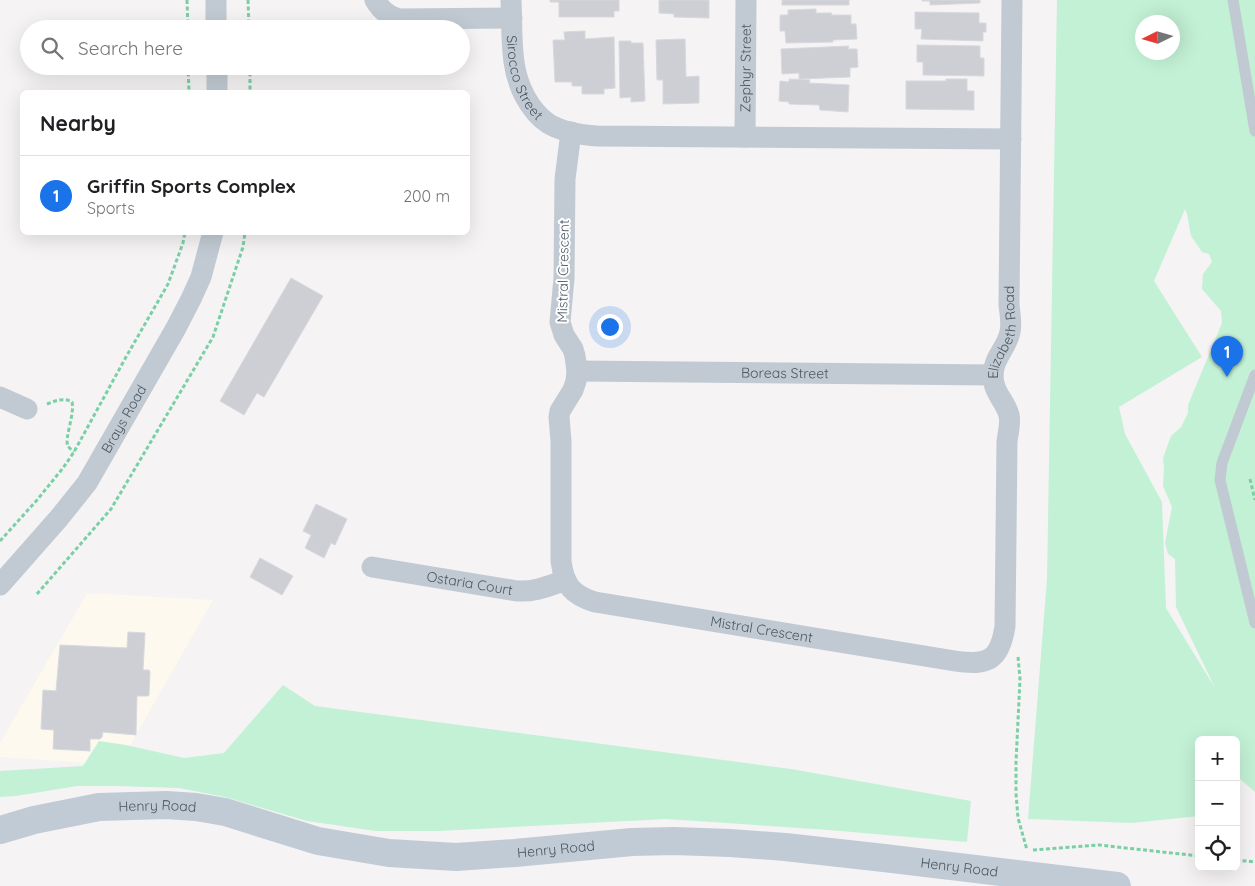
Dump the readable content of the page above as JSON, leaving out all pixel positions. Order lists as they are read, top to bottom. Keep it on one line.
{"streets":{"main road":["Henry Road"],"street":["Zephyr Street","Sirocco Street","Mistral Crescent","Elizabeth Road","Boreas Street","Brays Road","Ostaria Court"]},"crossings":[["Sirocco Street","Mistral Crescent"],["Mistral Crescent","Elizabeth Road"],["Mistral Crescent","Boreas Street"],["Mistral Crescent","Ostaria Court"],["Elizabeth Road","Boreas Street"]],"north":"left","page":{"search":"Search here","heading":"Nearby","list":[{"mark":"1","name":"Griffin Sports Complex","note":"Sports","value":"200 m"}],"pins":"1","map_buttons":["+","−"]}}
